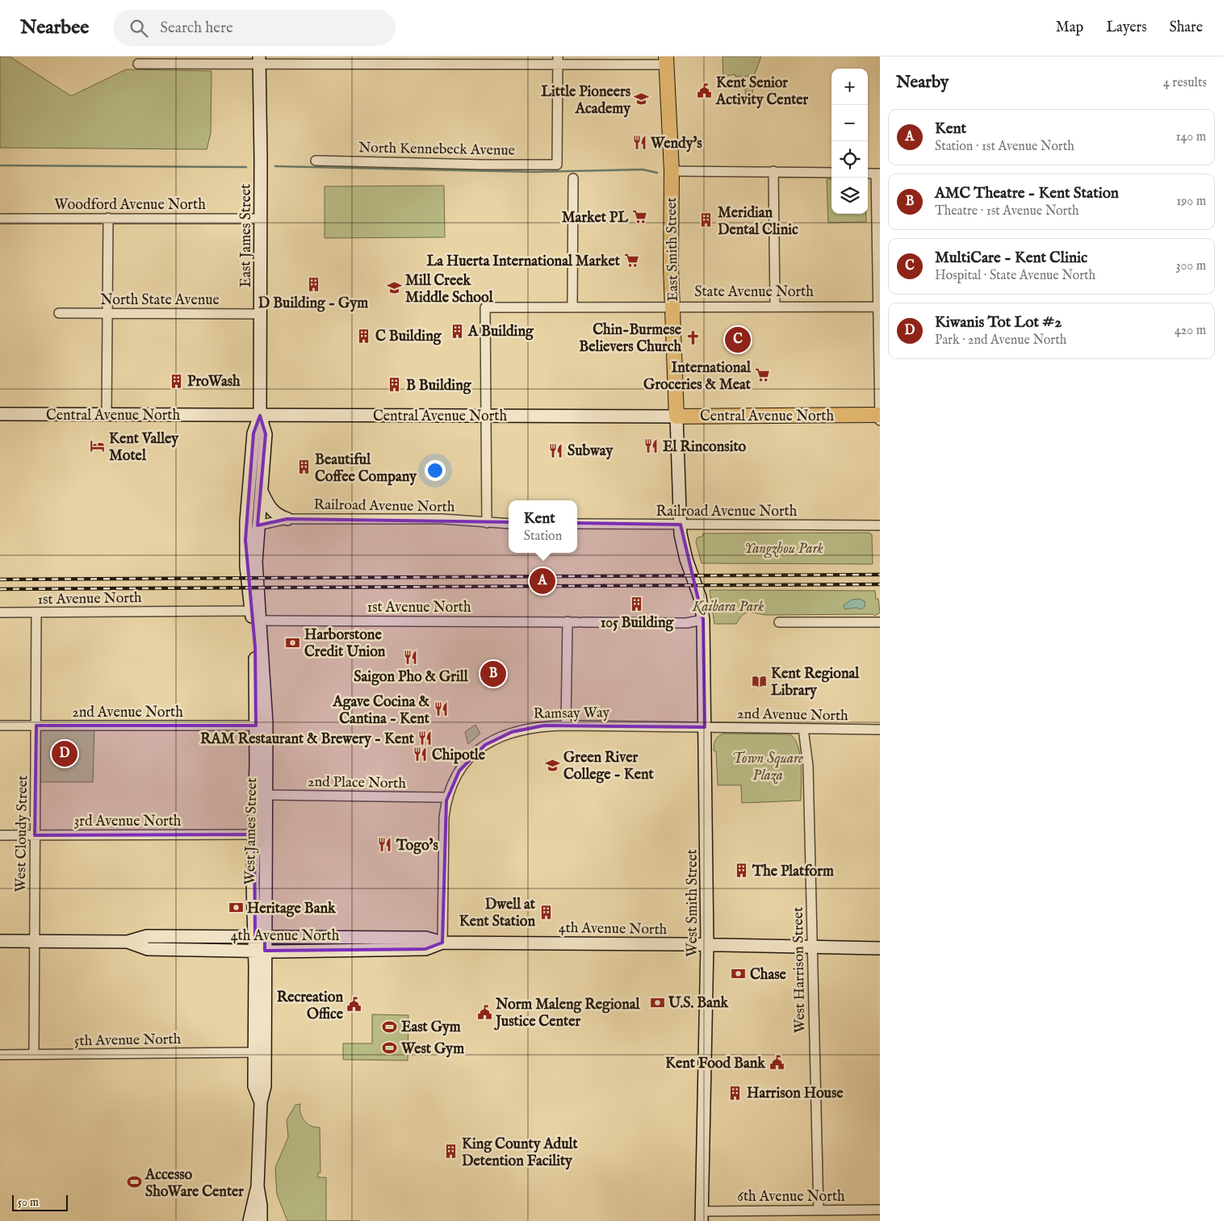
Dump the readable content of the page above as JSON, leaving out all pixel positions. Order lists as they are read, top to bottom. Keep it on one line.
{"streets":{"main road":["East James Street","East Smith Street","Central Avenue North","West James Street","West Smith Street","4th Avenue North"],"street":["North Kennebeck Avenue","Woodford Avenue North","State Avenue North","North State Avenue","Railroad Avenue North","1st Avenue North","2nd Avenue North","Ramsay Way","2nd Place North","3rd Avenue North","West Cloudy Street","West Harrison Street","5th Avenue North","6th Avenue North"]},"crossings":[["Woodford Avenue North","East James Street"],["East James Street","North State Avenue"],["East James Street","Central Avenue North"],["East James Street","Railroad Avenue North"],["East James Street","1st Avenue North"],["East James Street","West James Street"],["East Smith Street","State Avenue North"],["East Smith Street","Central Avenue North"],["East Smith Street","Railroad Avenue North"],["East Smith Street","West Smith Street"],["State Avenue North","Central Avenue North"],["1st Avenue North","West James Street"],["1st Avenue North","West Cloudy Street"],["1st Avenue North","West Smith Street"],["2nd Avenue North","Ramsay Way"],["2nd Avenue North","West James Street"],["2nd Avenue North","West Cloudy Street"],["2nd Avenue North","West Smith Street"],["2nd Avenue North","West Harrison Street"],["Ramsay Way","2nd Place North"],["Ramsay Way","West Smith Street"],["Ramsay Way","4th Avenue North"],["2nd Place North","West James Street"],["3rd Avenue North","West James Street"],["3rd Avenue North","West Cloudy Street"],["West James Street","4th Avenue North"],["West James Street","5th Avenue North"],["West Cloudy Street","4th Avenue North"],["West Cloudy Street","5th Avenue North"],["West Smith Street","4th Avenue North"],["West Smith Street","6th Avenue North"],["4th Avenue North","West Harrison Street"],["West Harrison Street","6th Avenue North"]],"parks":["Yangzhou Park","Kaibara Park","Town Square Plaza"],"places":{"public building":["Kent Senior Activity Center","Recreation Office","Norm Maleng Regional Justice Center","Kent Food Bank"],"school or university":["Little Pioneers Academy","Mill Creek Middle School","Green River College - Kent"],"restaurant":["Wendy's","El Rinconsito","Subway","Saigon Pho & Grill","Agave Cocina & Cantina - Kent","RAM Restaurant & Brewery - Kent","Chipotle","Togo's"],"supermarket":["Market PL","La Huerta International Market","International Groceries & Meat"],"building":["Meridian Dental Clinic","D Building - Gym","A Building","C Building","ProWash","B Building","Beautiful Coffee Company","105 Building","The Platform","Dwell at Kent Station","Harrison House","King County Adult Detention Facility"],"church":["Chin-Burmese Believers Church"],"hotel":["Kent Valley Motel"],"bank":["Harborstone Credit Union","Heritage Bank","Chase","U.S. Bank"],"library":["Kent Regional Library"],"sports":["East Gym","West Gym","Accesso ShoWare Center"]},"scale_bar":"50 m","page":{"header":"Nearbee","search":"Search here","nav":["Map","Layers","Share"],"heading":["Nearby","4 results"],"map_buttons":["+","−"],"list":[{"mark":"A","name":"Kent","note":"Station · 1st Avenue North","value":"140 m"},{"mark":"B","name":"AMC Theatre - Kent Station","note":"Theatre · 1st Avenue North","value":"190 m"},{"mark":"C","name":"MultiCare - Kent Clinic","note":"Hospital · State Avenue North","value":"300 m"},{"mark":"D","name":"Kiwanis Tot Lot #2","note":"Park · 2nd Avenue North","value":"420 m"}],"pins":["C","A","B","D"],"popup":["Kent","Station"],"scale":"50 m"}}
